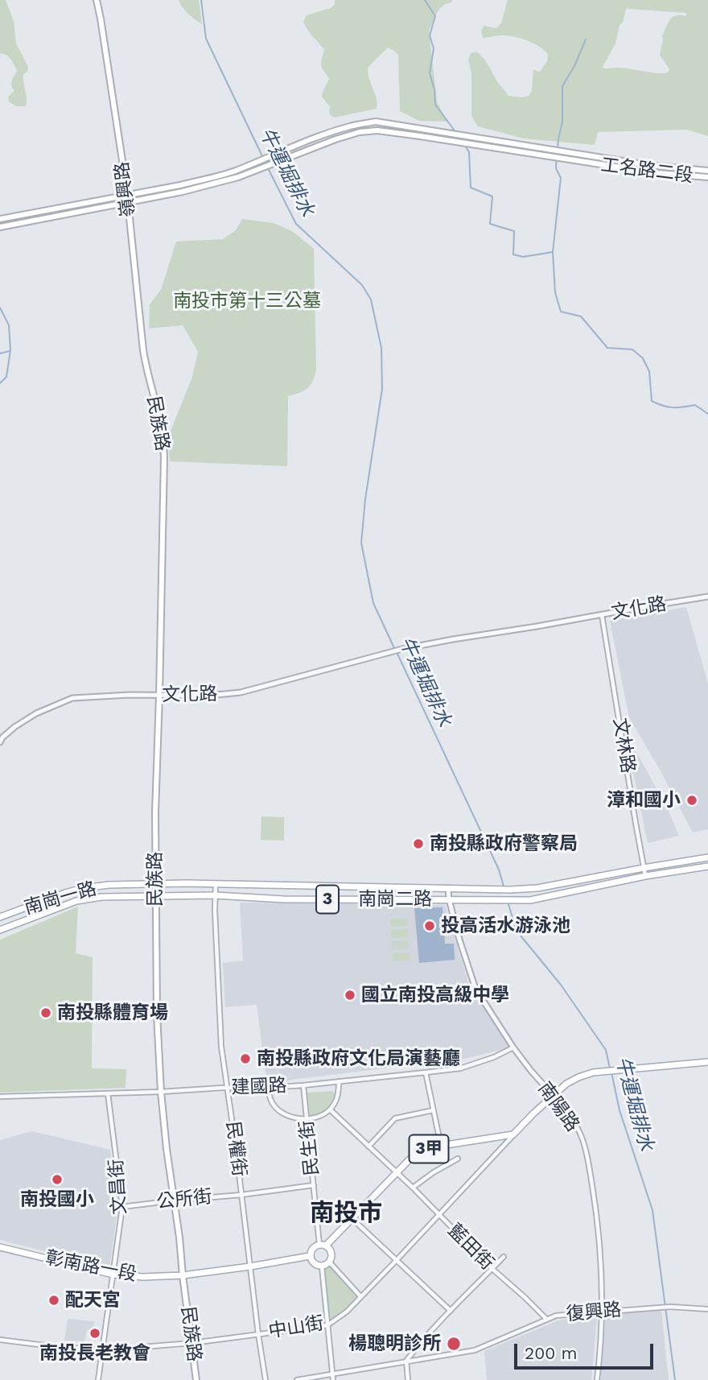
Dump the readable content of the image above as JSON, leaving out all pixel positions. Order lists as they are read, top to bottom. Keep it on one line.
{"streets":{"main road":["工名路二段","嶺興路","民族路","南崗一路","3","南崗二路","3甲","彰南路一段"],"street":["文化路","文林路","建國路","南陽路","民生街","民權街","文昌街","公所街","藍田街","復興路","中山街"]},"crossings":[["工名路二段","嶺興路"],["嶺興路","民族路"],["民族路","文化路"],["民族路","南崗一路"],["民族路","南崗二路"],["民族路","建國路"],["民族路","公所街"],["民族路","彰南路一段"],["民族路","中山街"],["文化路","文林路"],["文林路","3"],["文林路","南崗二路"],["南崗一路","南崗二路"],["3","南崗二路"],["南崗二路","南陽路"],["南崗二路","民權街"],["建國路","南陽路"],["建國路","民生街"],["建國路","民權街"],["建國路","文昌街"],["南陽路","復興路"],["民生街","3甲"],["民生街","公所街"],["民生街","彰南路一段"],["民權街","公所街"],["民權街","彰南路一段"],["民權街","中山街"],["3甲","藍田街"],["3甲","彰南路一段"],["3甲","中山街"],["文昌街","公所街"],["文昌街","彰南路一段"],["文昌街","中山街"],["藍田街","復興路"],["藍田街","中山街"]],"districts":["南投市"],"water":["牛運堀排水"],"parks":["南投市第十三公墓"],"places":["漳和國小","南投縣政府警察局","投高活水游泳池","國立南投高級中學","南投縣體育場","南投縣政府文化局演藝廳","南投國小","配天宮","南投長老教會","楊聰明診所"],"scale_bar":"200 m"}
